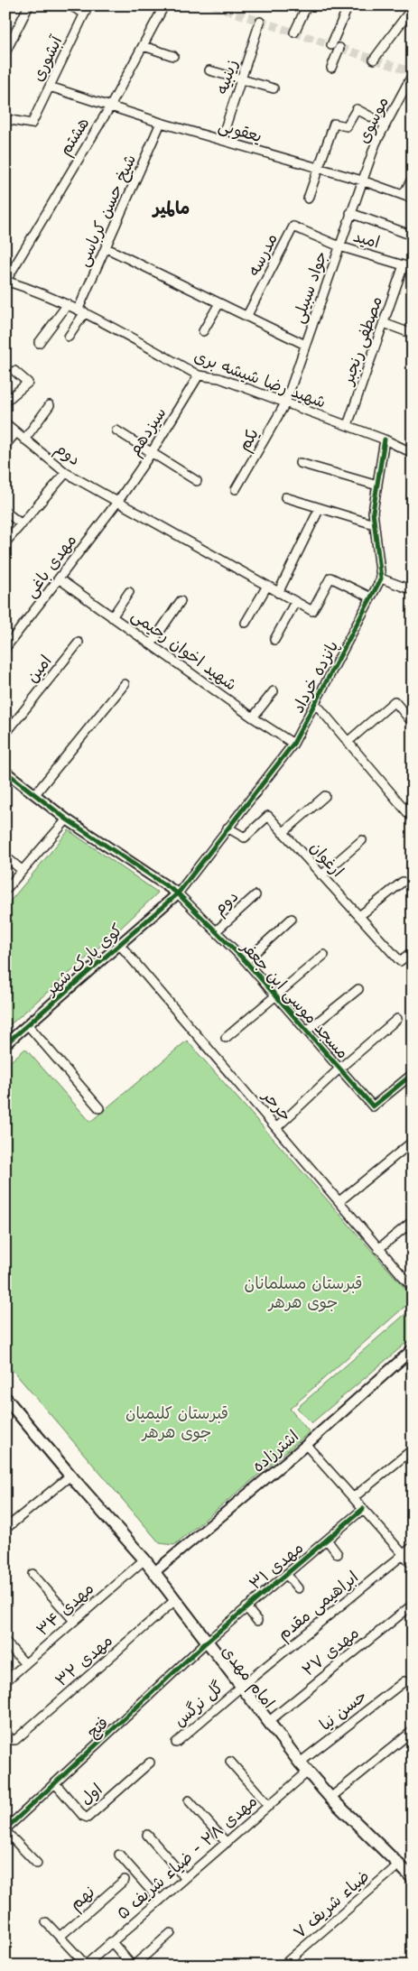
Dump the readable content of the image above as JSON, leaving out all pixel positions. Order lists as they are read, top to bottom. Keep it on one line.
{"streets":{"main road":["امام مهدی"],"street":["آبشوری","زینبیه","موسوی","یعقوبی","هشتم","شیخ حسن کرباسی","امید","مدرسه","جواد سبیلی","مصطفی رنجبر","شهید رضا شیشه بری","سیزدهم","یکم","دوم","مهدی باغی","شهید اخوان رحیمی","امین","پانزده خرداد","ارغوان","کوی پارک شهر","مسجد موسی ابن جعفر","حرحر","اشترزاده","مهدی ۳۱","ابراهیمی مقدم","مهدی ۳۴","مهدی ۲۷","مهدی ۳۲","گل نرگس","حسن نیا","فتح","اول","مهدی ۲۸ - ضیاء شریف ۵","نهم","ضیاء شریف ۷"]},"crossings":[["آبشوری","یعقوبی"],["زینبیه","یعقوبی"],["موسوی","یعقوبی"],["موسوی","جواد سبیلی"],["یعقوبی","هشتم"],["یعقوبی","شیخ حسن کرباسی"],["یعقوبی","جواد سبیلی"],["هشتم","شهید رضا شیشه بری"],["شیخ حسن کرباسی","شهید رضا شیشه بری"],["امید","مدرسه"],["امید","جواد سبیلی"],["امید","مصطفی رنجبر"],["مدرسه","جواد سبیلی"],["جواد سبیلی","شهید رضا شیشه بری"],["جواد سبیلی","یکم"],["مصطفی رنجبر","شهید رضا شیشه بری"],["شهید رضا شیشه بری","سیزدهم"],["شهید رضا شیشه بری","یکم"],["سیزدهم","دوم"],["سیزدهم","مهدی باغی"],["دوم","مهدی باغی"],["دوم","پانزده خرداد"],["دوم","مسجد موسی ابن جعفر"],["مهدی باغی","شهید اخوان رحیمی"],["شهید اخوان رحیمی","پانزده خرداد"],["پانزده خرداد","ارغوان"],["پانزده خرداد","کوی پارک شهر"],["پانزده خرداد","مسجد موسی ابن جعفر"],["کوی پارک شهر","مسجد موسی ابن جعفر"],["کوی پارک شهر","حرحر"],["اشترزاده","امام مهدی"],["مهدی ۳۱","امام مهدی"],["مهدی ۳۱","فتح"],["ابراهیمی مقدم","امام مهدی"],["ابراهیمی مقدم","گل نرگس"],["مهدی ۳۴","امام مهدی"],["مهدی ۲۷","امام مهدی"],["مهدی ۳۲","امام مهدی"],["امام مهدی","گل نرگس"],["امام مهدی","حسن نیا"],["امام مهدی","فتح"],["امام مهدی","مهدی ۲۸ - ضیاء شریف ۵"],["امام مهدی","ضیاء شریف ۷"],["فتح","اول"]],"districts":["مالمیر"],"parks":["قبرستان مسلمانان جوی هرهر","قبرستان کلیمیان جوی هرهر"]}
